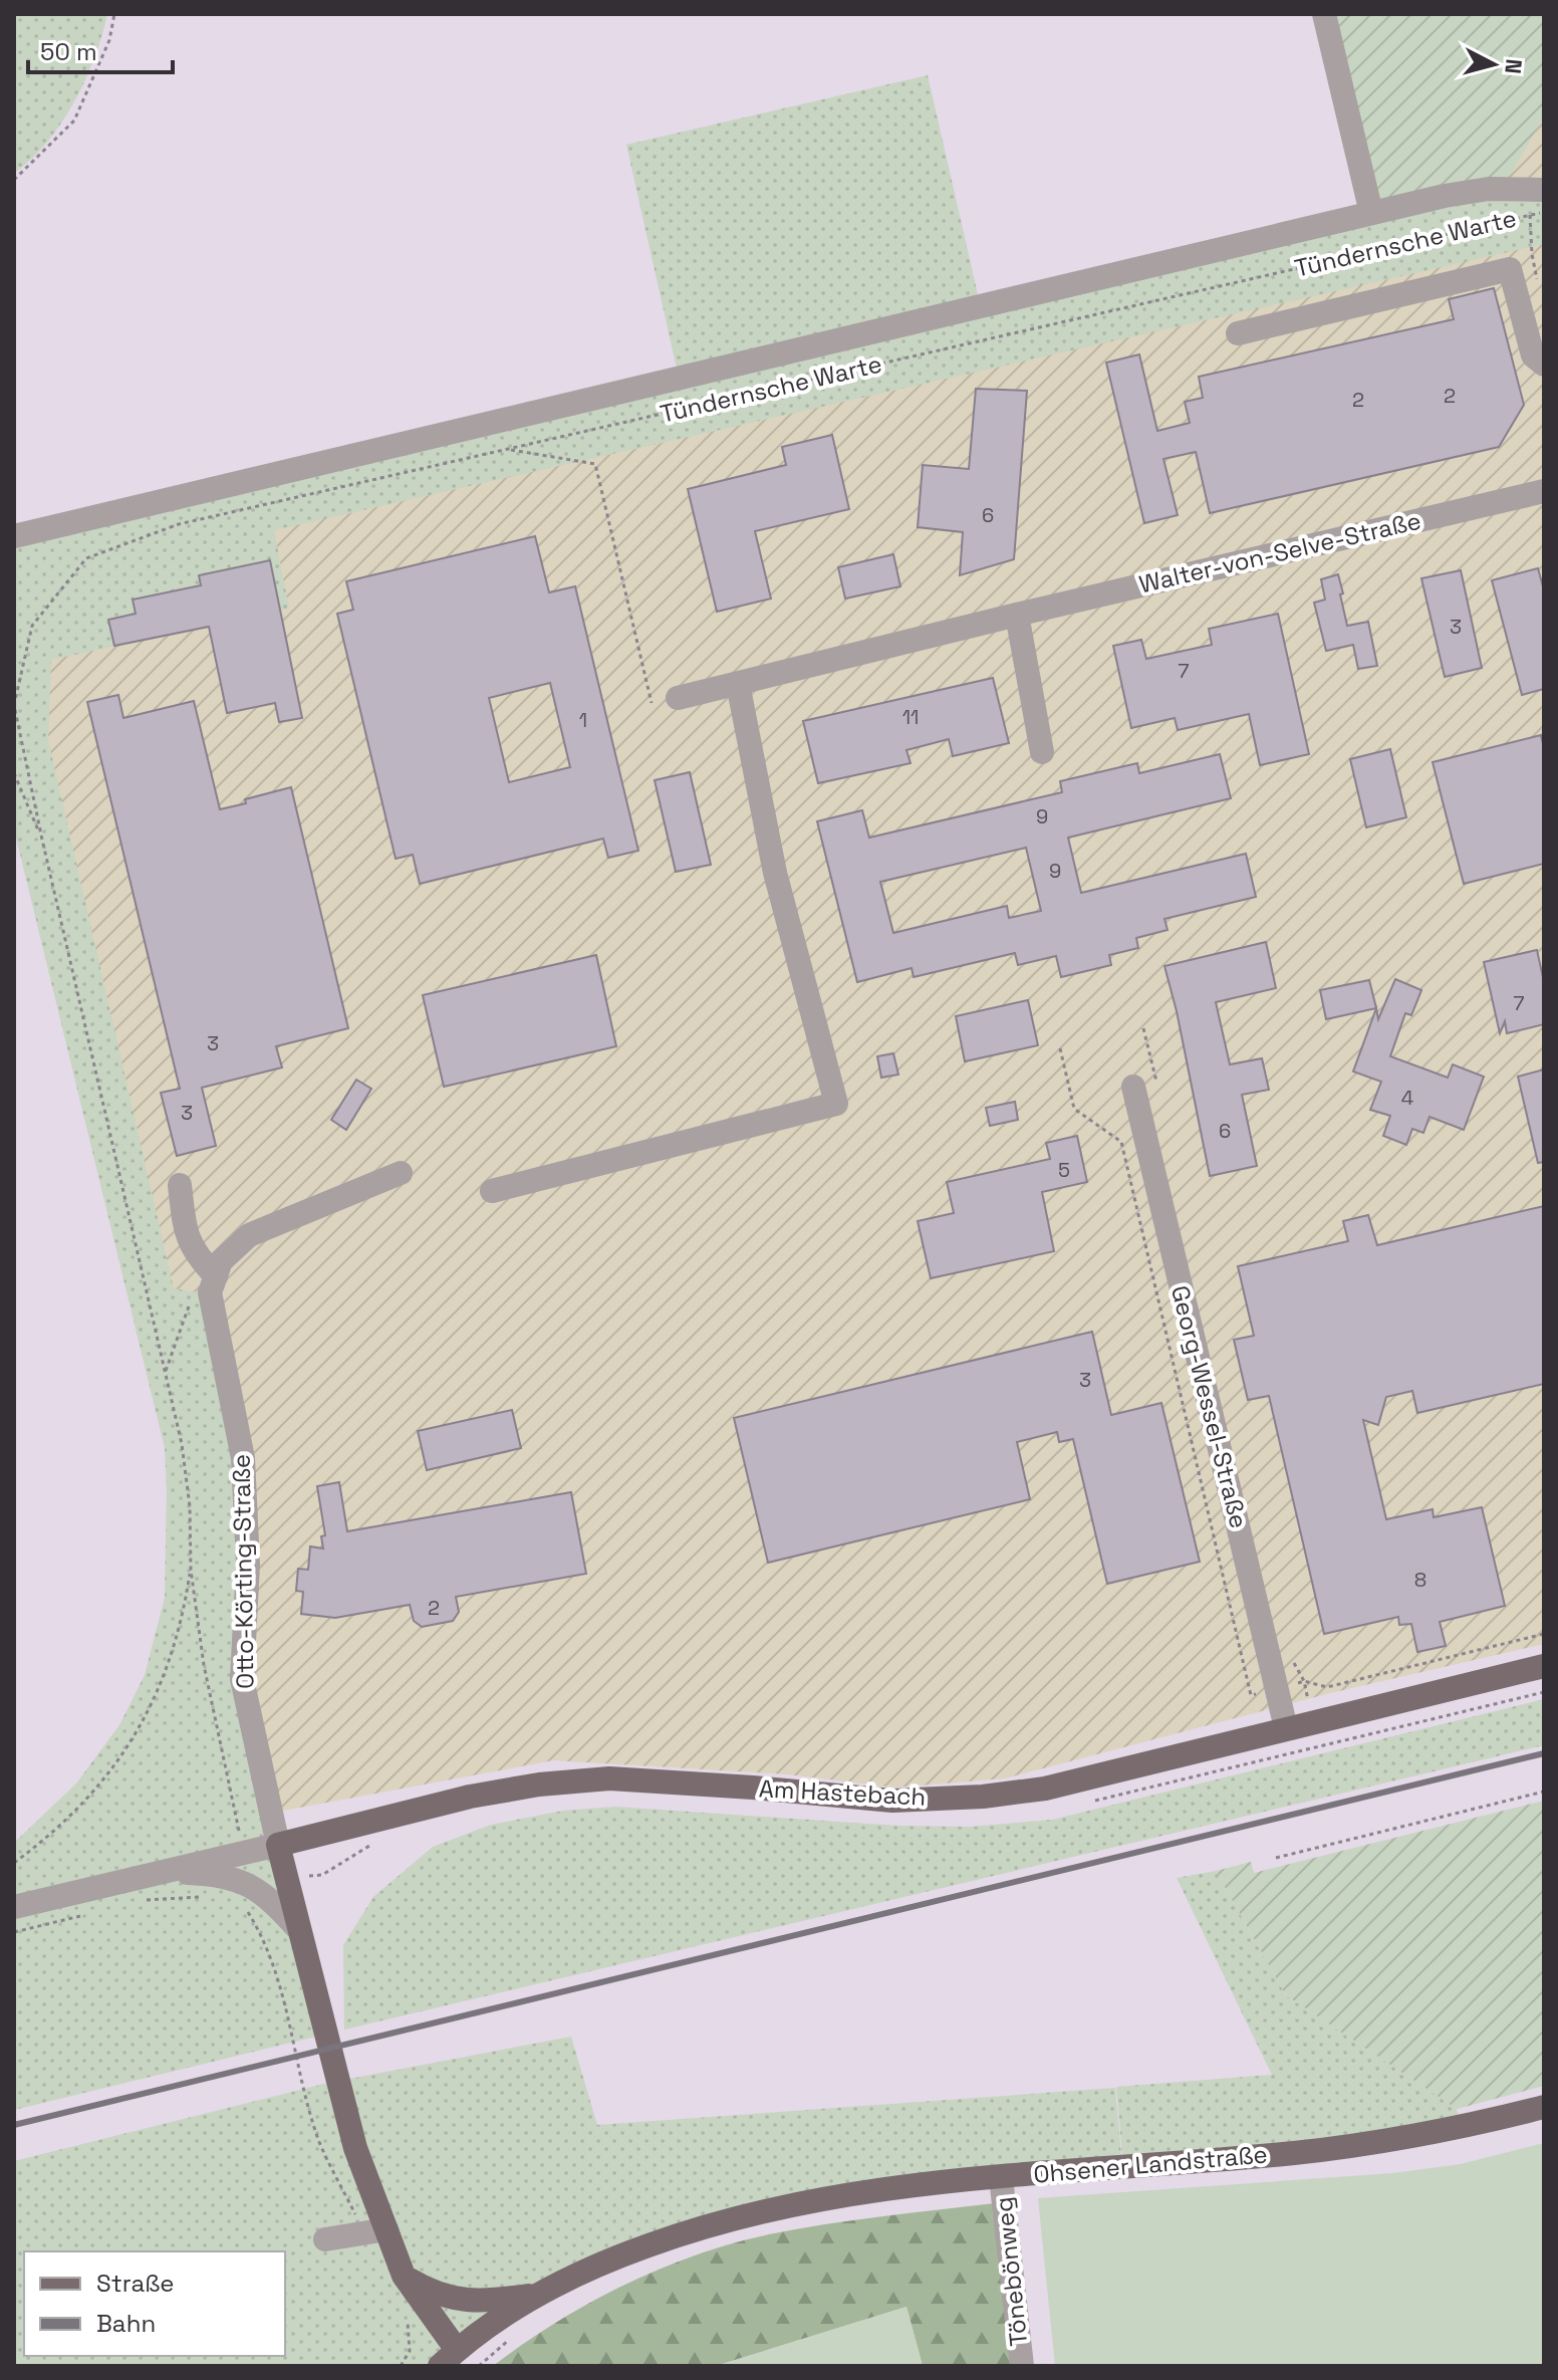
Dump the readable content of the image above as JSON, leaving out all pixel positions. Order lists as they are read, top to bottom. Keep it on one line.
{"streets":{"main road":["Am Hastebach","Ohsener Landstraße"],"street":["Tündernsche Warte","Walter-von-Selve-Straße","Georg-Wessel-Straße","Otto-Körting-Straße","Tönebönweg"]},"crossings":[["Georg-Wessel-Straße","Am Hastebach"],["Otto-Körting-Straße","Am Hastebach"],["Ohsener Landstraße","Tönebönweg"]],"house_numbers":["2","2","6","3","7","11","1","9","9","7","3","4","3","6","5","3","8","2"],"legend":["Straße","Bahn"],"scale_bar":"50 m","north":"right"}
